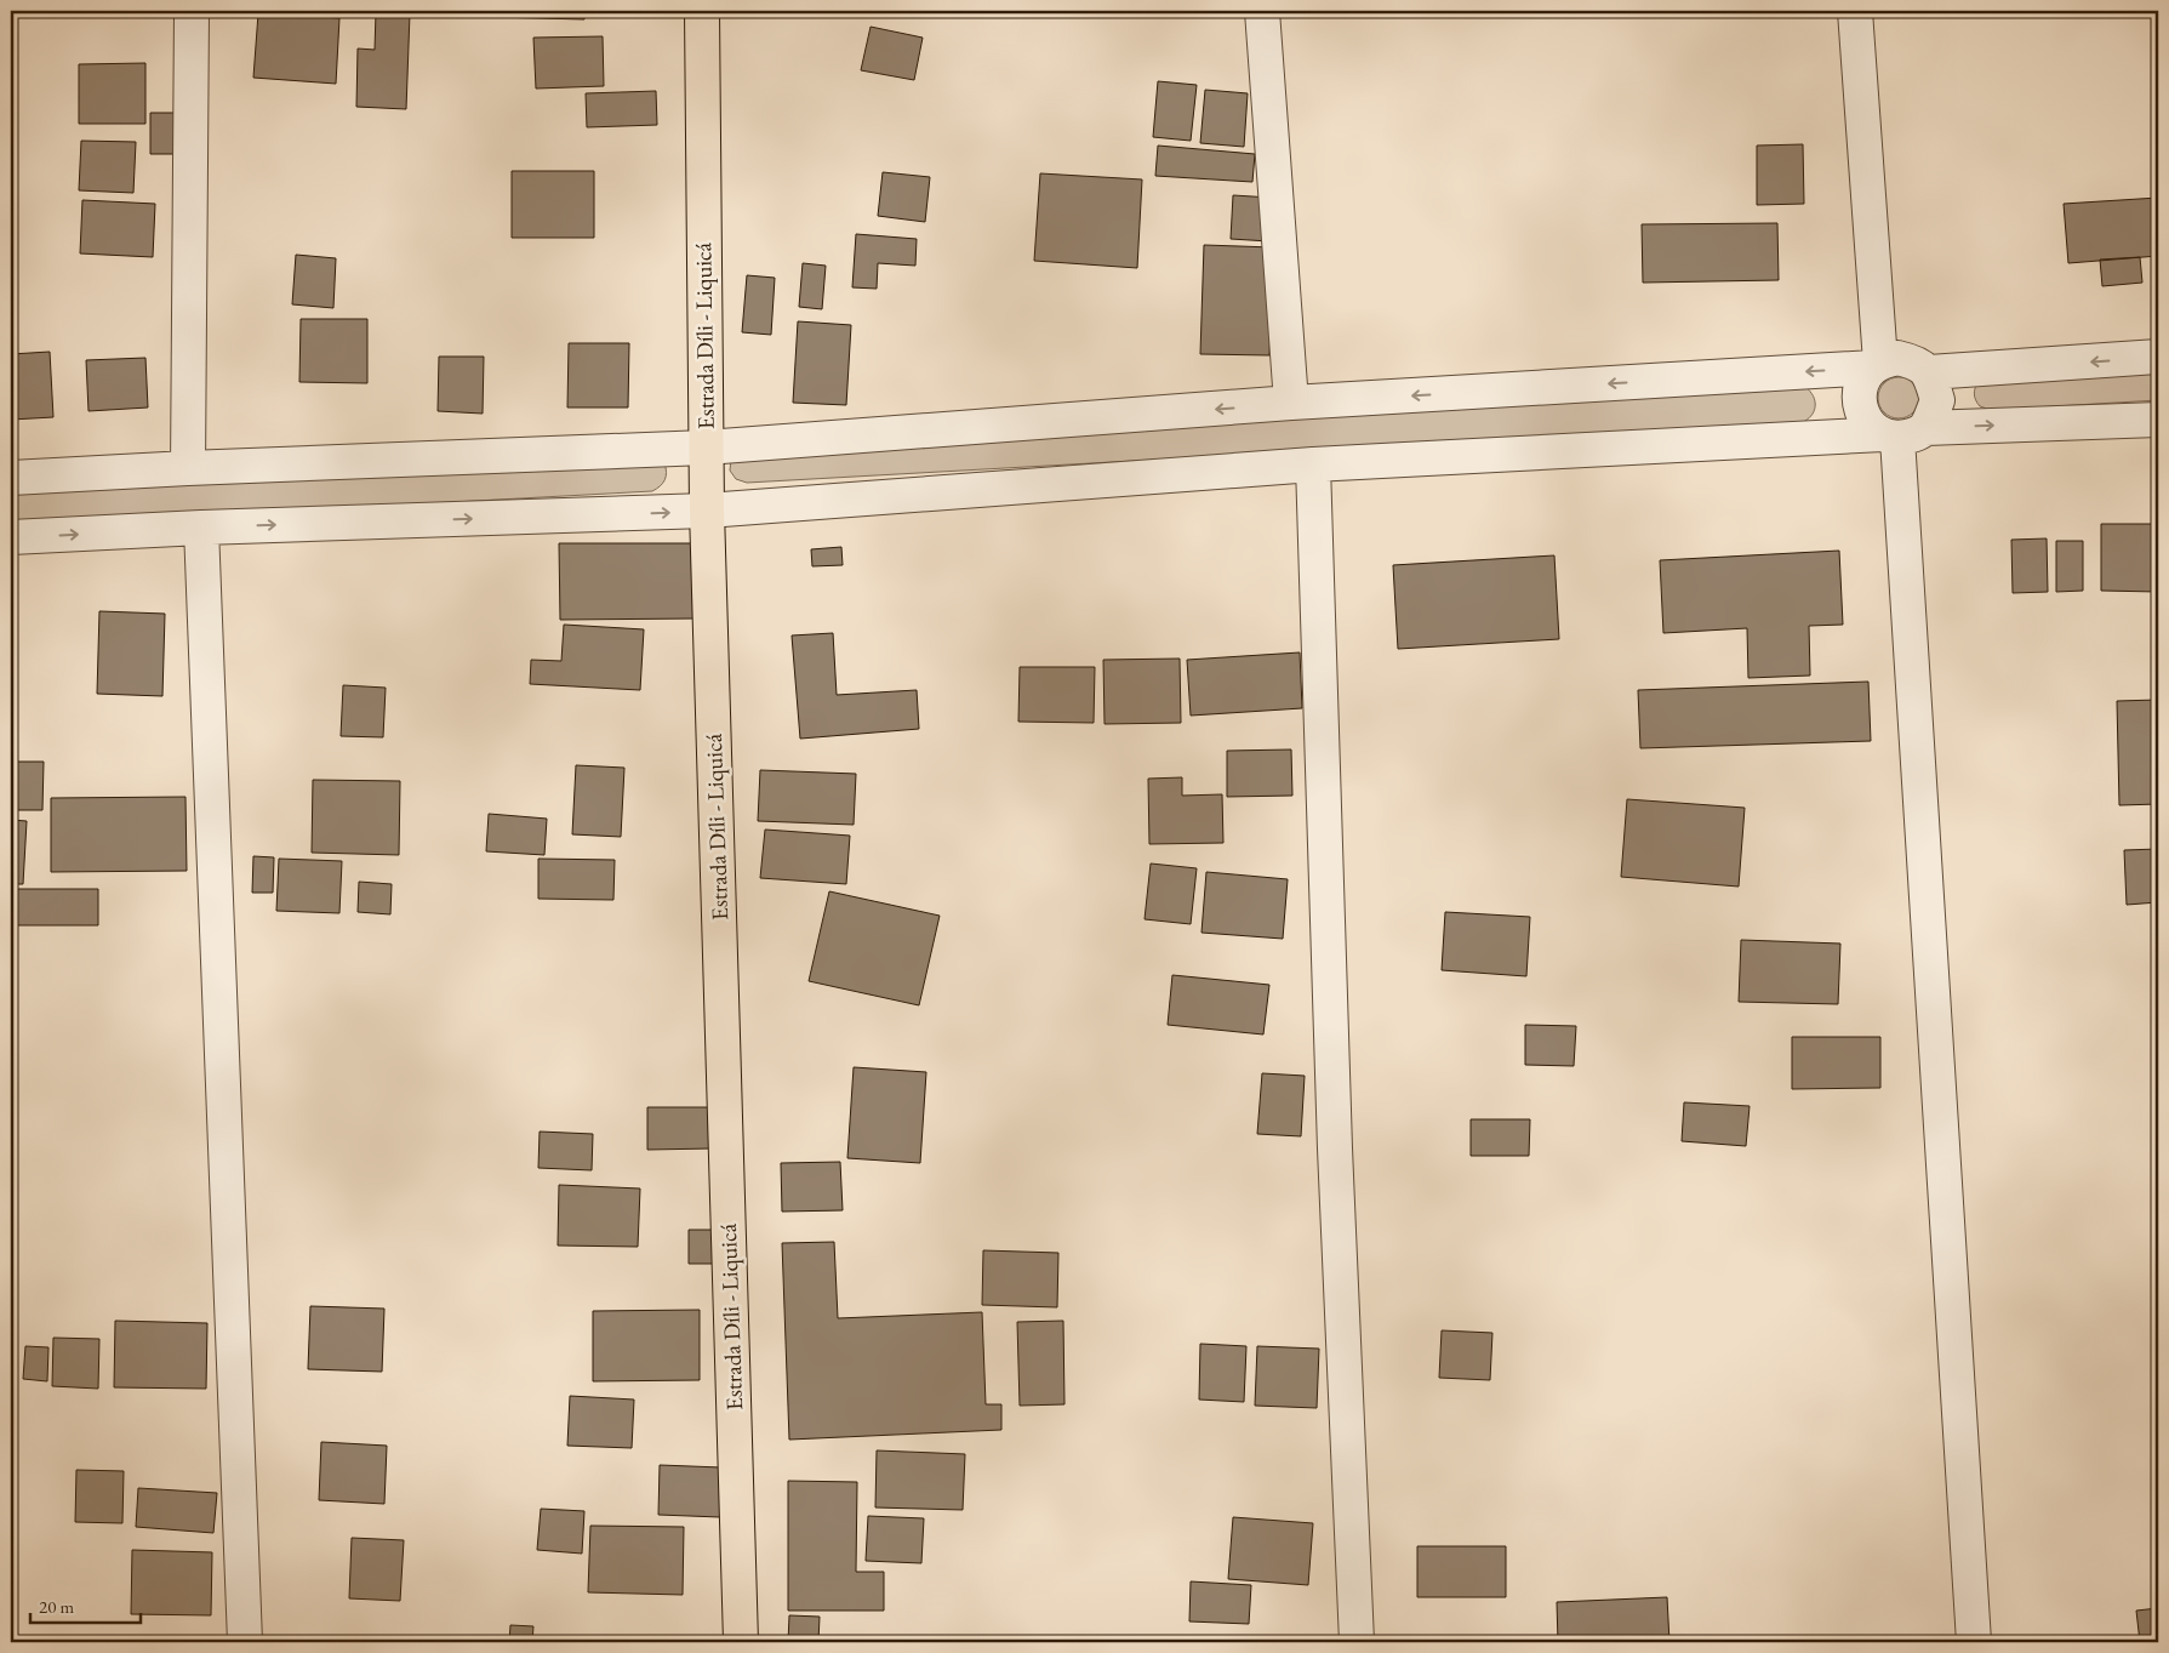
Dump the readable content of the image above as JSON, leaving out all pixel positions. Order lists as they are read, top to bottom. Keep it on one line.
{"streets":{"main road":["Estrada Díli - Liquicá"]},"scale_bar":"20 m"}
